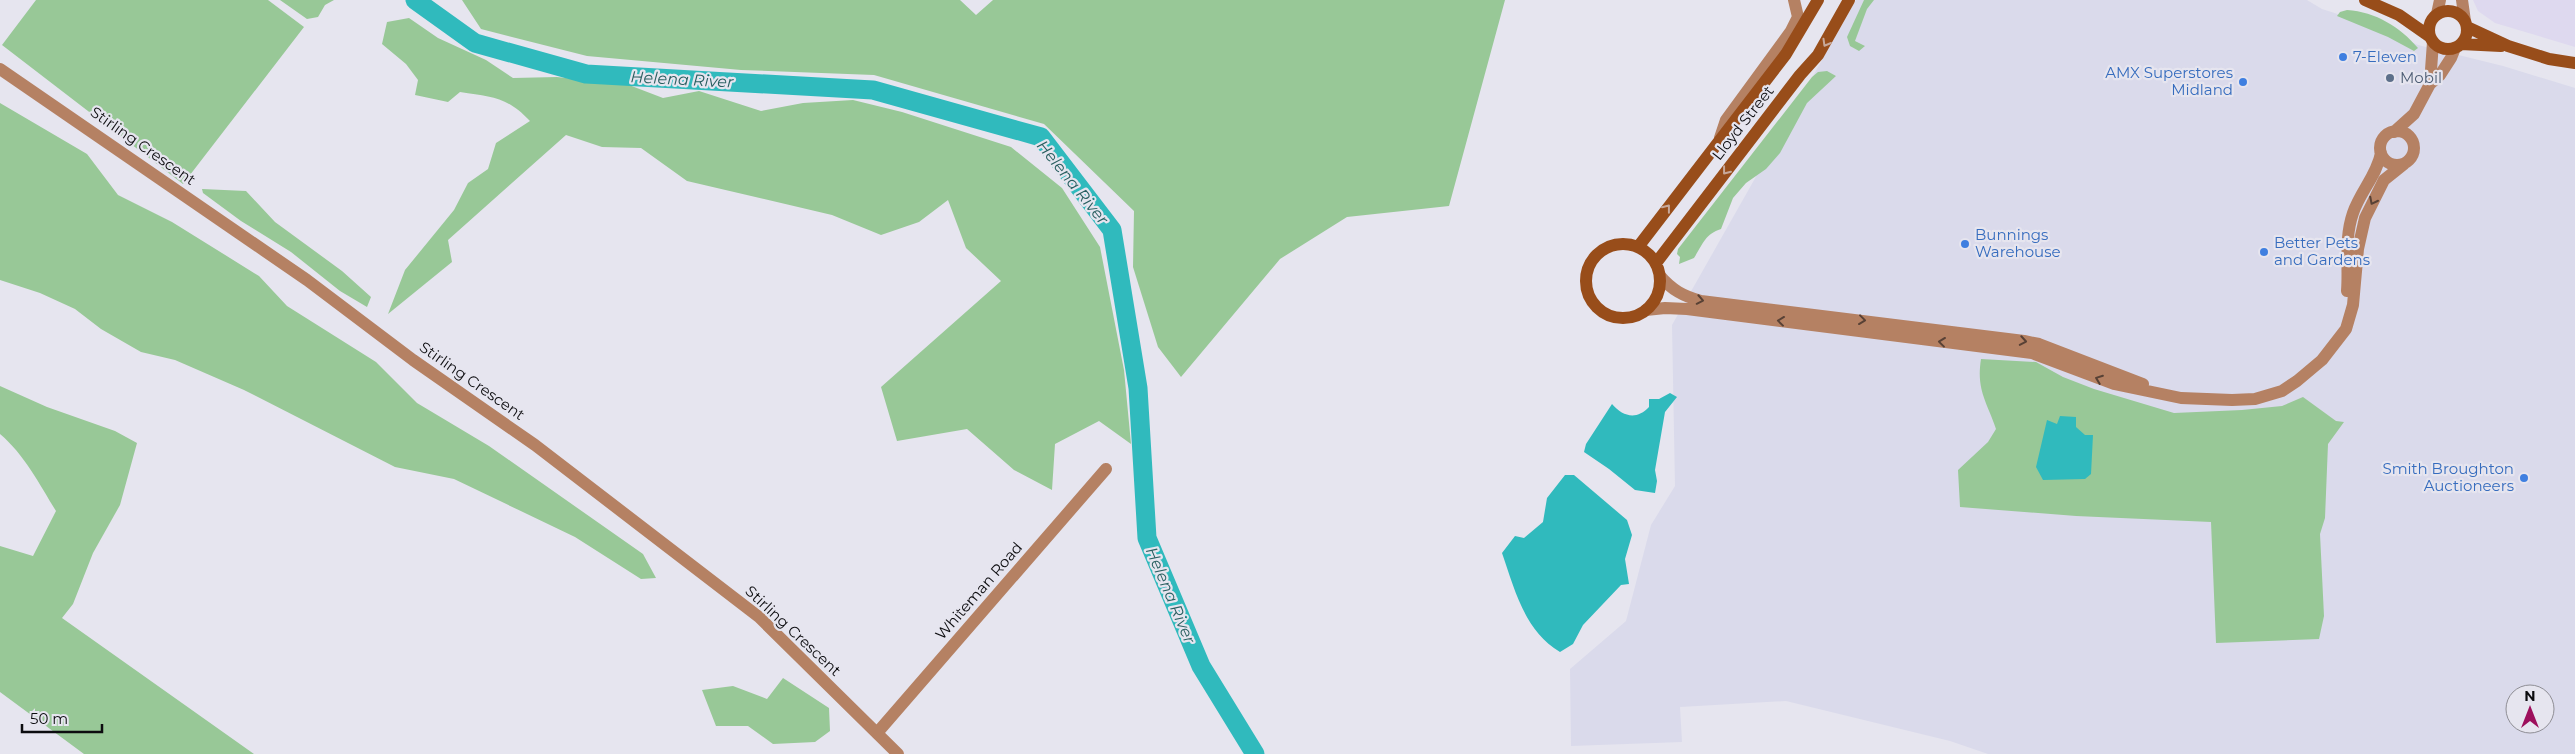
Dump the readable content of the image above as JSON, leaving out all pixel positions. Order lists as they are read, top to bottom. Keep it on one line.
{"streets":{"main road":["Lloyd Street"],"street":["Stirling Crescent","Whiteman Road"]},"crossings":[["Stirling Crescent","Whiteman Road"]],"water":["Helena River"],"places":["7-Eleven","Mobil","AMX Superstores Midland","Bunnings Warehouse","Better Pets and Gardens","Smith Broughton Auctioneers"],"scale_bar":"50 m","north":"top"}
